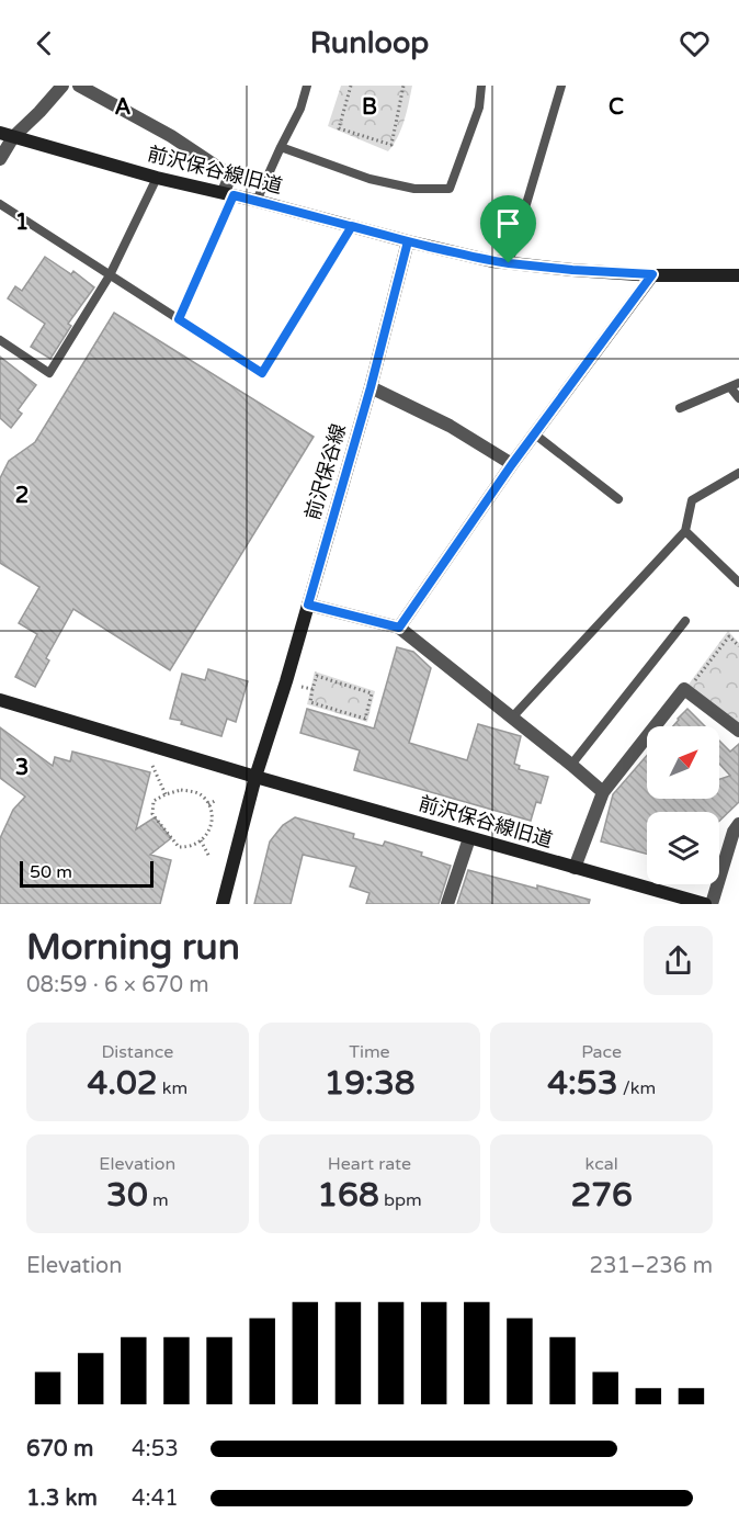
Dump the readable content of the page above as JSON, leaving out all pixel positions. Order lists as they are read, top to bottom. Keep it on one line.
{"streets":{"main road":["前沢保谷線旧道","前沢保谷線"]},"crossings":[["前沢保谷線旧道","前沢保谷線"]],"scale_bar":"50 m","north":"top right","page":{"header":"Runloop","scale":"50 m","heading":["Morning run","08:59 · 6 × 670 m"],"stats":[["Distance","4.02 km"],["Time","19:38"],["Pace","4:53 /km"],["Elevation","30 m"],["Heart rate","168 bpm"],["kcal","276"]],"chart":["Elevation","231–236 m"],"list":[{"name":"670 m","note":"4:53"},{"name":"1.3 km","note":"4:41"}]},"grid":{"columns":["A","B","C"],"rows":["1","2","3"]}}
